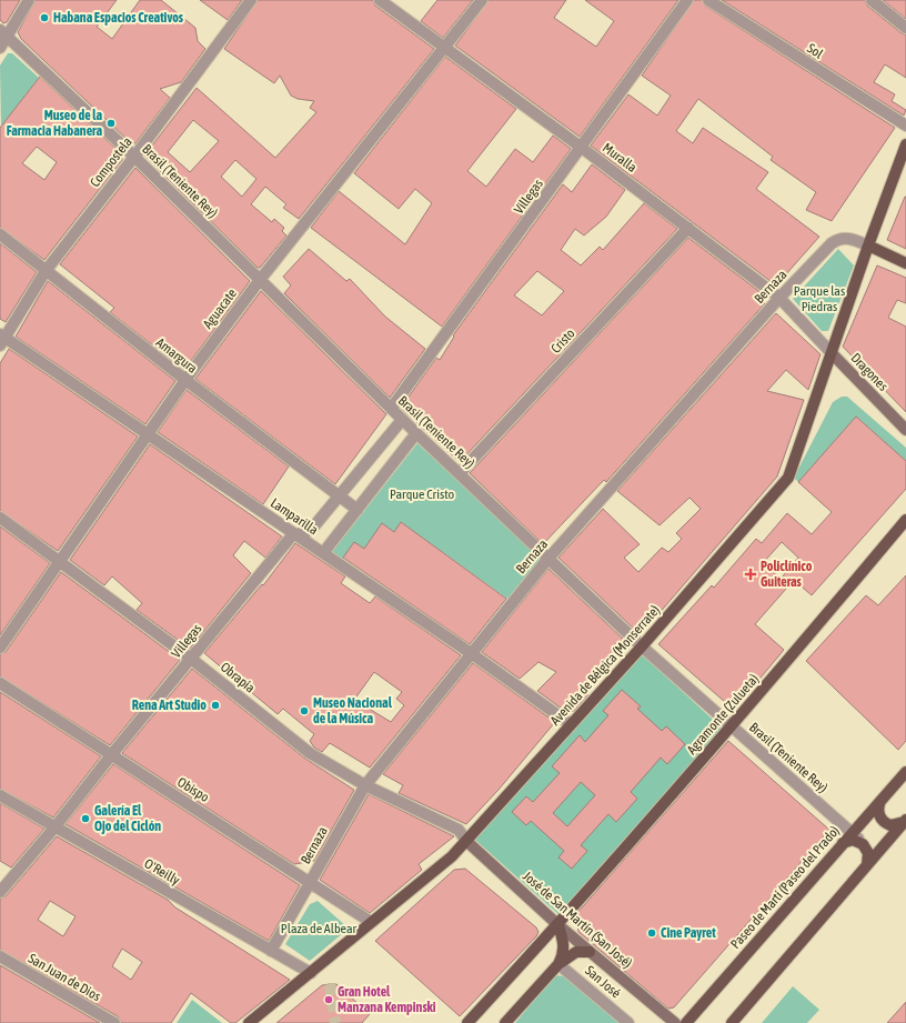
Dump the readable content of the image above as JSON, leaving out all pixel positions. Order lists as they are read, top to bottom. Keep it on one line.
{"streets":{"main road":["Avenida de Bélgica (Monserrate)","Agramonte (Zulueta)","Paseo de Martí (Paseo del Prado)"],"street":["Sol","Muralla","Compostela","Brasil (Teniente Rey)","Villegas","Bernaza","Aguacate","Cristo","Amargura","Dragones","Lamparilla","Obrapía","Obispo","O'Reilly","José de San Martín (San José)","San Juan de Dios","San José"]},"crossings":[["Muralla","Villegas"],["Muralla","Bernaza"],["Muralla","Aguacate"],["Muralla","Cristo"],["Muralla","Dragones"],["Muralla","Avenida de Bélgica (Monserrate)"],["Compostela","Brasil (Teniente Rey)"],["Compostela","Amargura"],["Compostela","Lamparilla"],["Brasil (Teniente Rey)","Villegas"],["Brasil (Teniente Rey)","Bernaza"],["Brasil (Teniente Rey)","Aguacate"],["Brasil (Teniente Rey)","Cristo"],["Brasil (Teniente Rey)","Avenida de Bélgica (Monserrate)"],["Brasil (Teniente Rey)","Agramonte (Zulueta)"],["Brasil (Teniente Rey)","Paseo de Martí (Paseo del Prado)"],["Villegas","Lamparilla"],["Villegas","Obrapía"],["Villegas","Obispo"],["Villegas","O'Reilly"],["Bernaza","Lamparilla"],["Bernaza","Avenida de Bélgica (Monserrate)"],["Bernaza","Obrapía"],["Bernaza","Obispo"],["Bernaza","O'Reilly"],["Aguacate","Amargura"],["Aguacate","Lamparilla"],["Aguacate","Obrapía"],["Dragones","Avenida de Bélgica (Monserrate)"],["Lamparilla","Avenida de Bélgica (Monserrate)"],["Avenida de Bélgica (Monserrate)","Obrapía"],["Avenida de Bélgica (Monserrate)","Obispo"],["Avenida de Bélgica (Monserrate)","O'Reilly"],["Avenida de Bélgica (Monserrate)","José de San Martín (San José)"],["Obrapía","José de San Martín (San José)"],["Agramonte (Zulueta)","José de San Martín (San José)"]],"parks":["Parque las Piedras","Parque Cristo","Plaza de Albear"],"places":{"other":["Habana Espacios Creativos","Museo de la Farmacia Habanera","Rena Art Studio","Museo Nacional de la Música","Galería El Ojo del Ciclón","Cine Payret","Gran Hotel Manzana Kempinski"],"health":["Policlínico Guiteras"]}}
